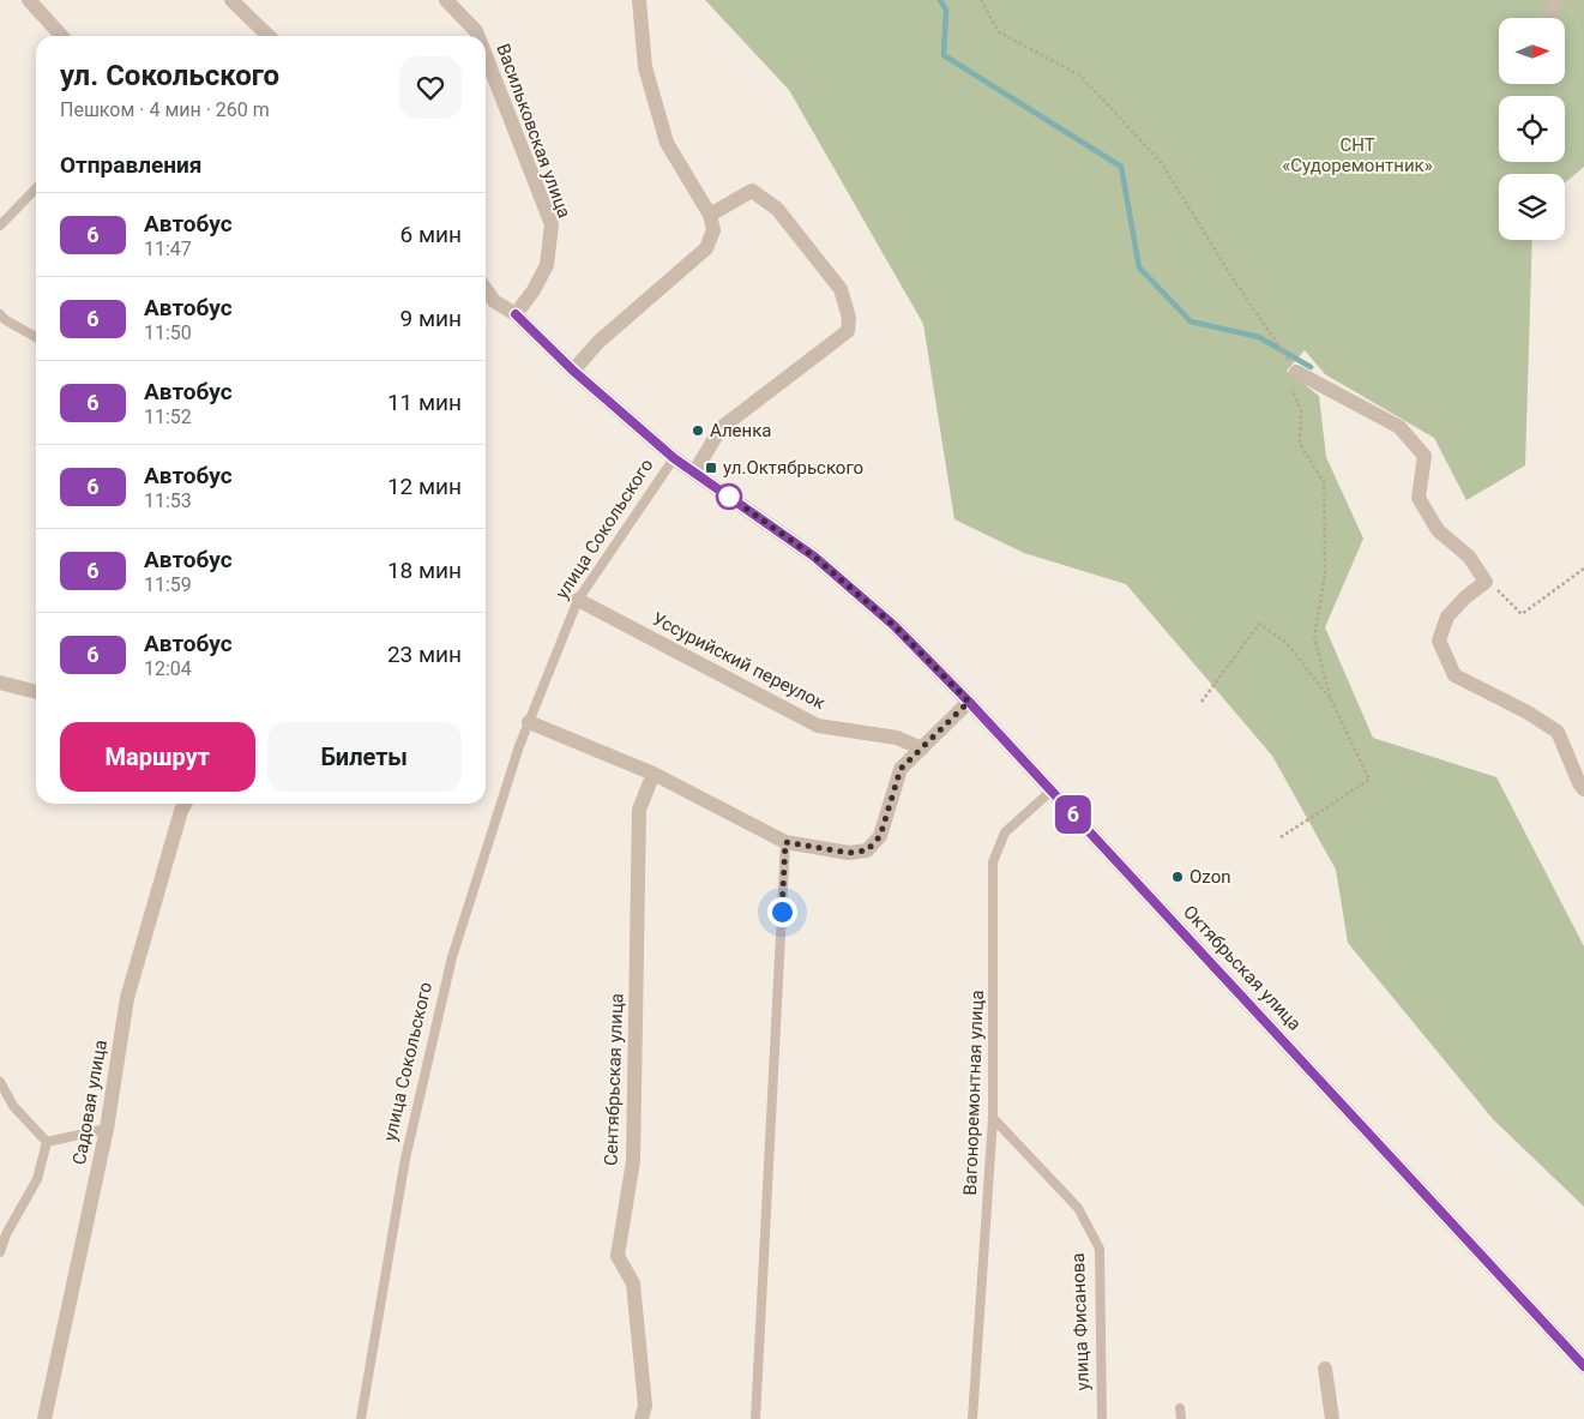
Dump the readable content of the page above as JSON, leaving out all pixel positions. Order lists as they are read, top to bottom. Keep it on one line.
{"streets":{"street":["Васильковская улица","Уссурийский переулок","Октябрьская улица","Сентябрьская улица","Садовая улица"],"lane":["улица Сокольского","Вагоноремонтная улица","улица Фисанова"]},"crossings":[["Васильковская улица","Октябрьская улица"],["улица Сокольского","Уссурийский переулок"],["улица Сокольского","Октябрьская улица"],["Октябрьская улица","Вагоноремонтная улица"],["Вагоноремонтная улица","улица Фисанова"]],"parks":["СНТ «Судоремонтник»"],"places":{"other":["Аленка","Ozon"],"transit":["ул.Октябрьского"]},"lines":["bus line 6"],"north":"right","page":{"on_map":"6","heading":[["ул. Сокольского","Пешком · 4 мин · 260 m"],"Отправления"],"list":[{"mark":"6","name":"Автобус","note":"11:47","value":"6 мин"},{"mark":"6","name":"Автобус","note":"11:50","value":"9 мин"},{"mark":"6","name":"Автобус","note":"11:52","value":"11 мин"},{"mark":"6","name":"Автобус","note":"11:53","value":"12 мин"},{"mark":"6","name":"Автобус","note":"11:59","value":"18 мин"},{"mark":"6","name":"Автобус","note":"12:04","value":"23 мин"}],"buttons":["Маршрут","Билеты"]}}
